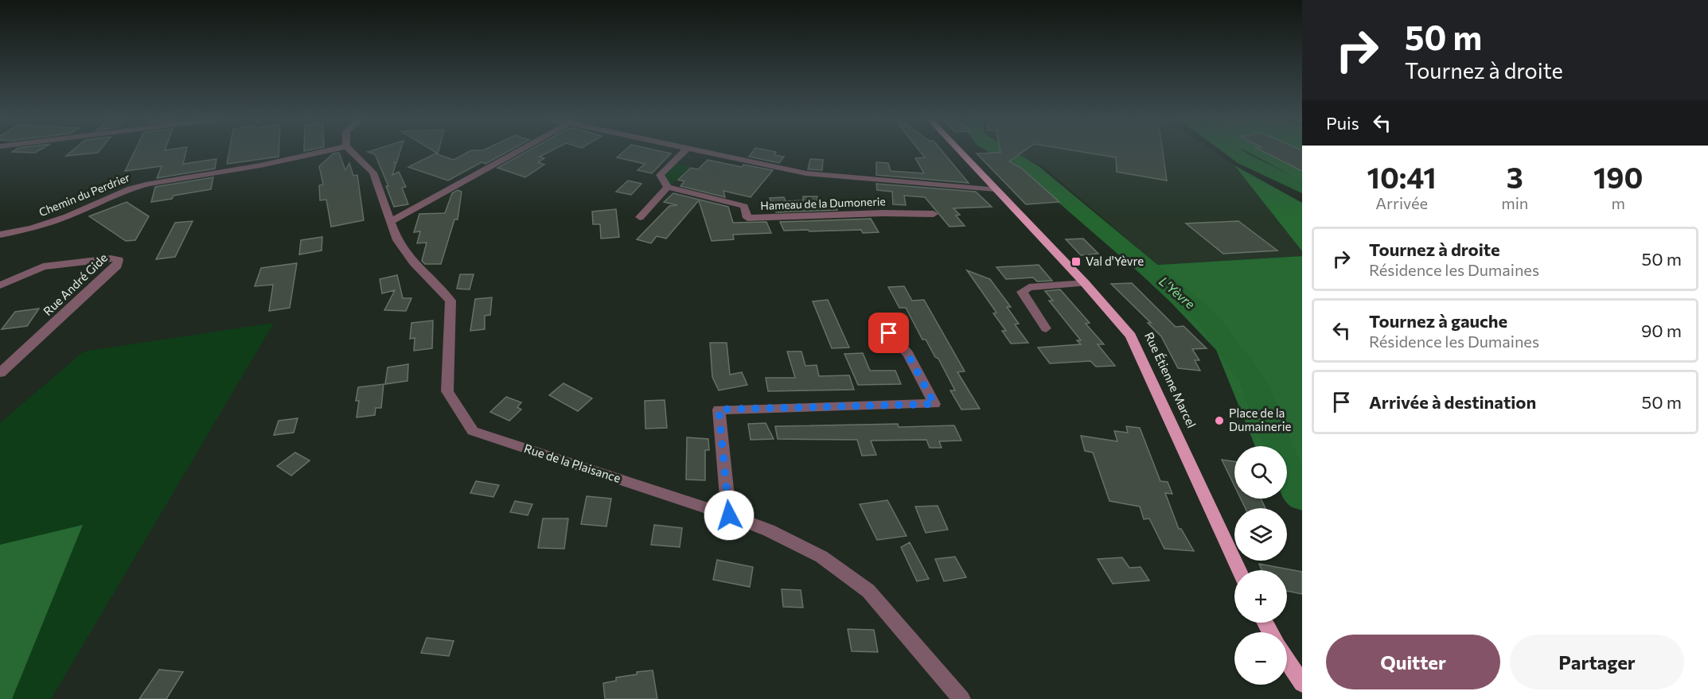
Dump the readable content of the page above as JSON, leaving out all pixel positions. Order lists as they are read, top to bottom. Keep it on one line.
{"streets":{"main road":["Rue Étienne Marcel"],"street":["Chemin du Perdrier","Hameau de la Dumonerie","Rue André Gide","Rue de la Plaisance"]},"water":["L'Yèvre"],"places":{"transit":["Val d'Yèvre"],"other":["Place de la Dumainerie"]},"page":{"turn":["50 m","Tournez à droite"],"then":"Puis","eta":["10:41","Arrivée","3","min","190","m"],"list":[{"name":"Tournez à droite","note":"Résidence les Dumaines","value":"50 m"},{"name":"Tournez à gauche","note":"Résidence les Dumaines","value":"90 m"},{"name":"Arrivée à destination","value":"50 m"}],"map_buttons":["+","−"],"buttons":["Quitter","Partager"]}}
